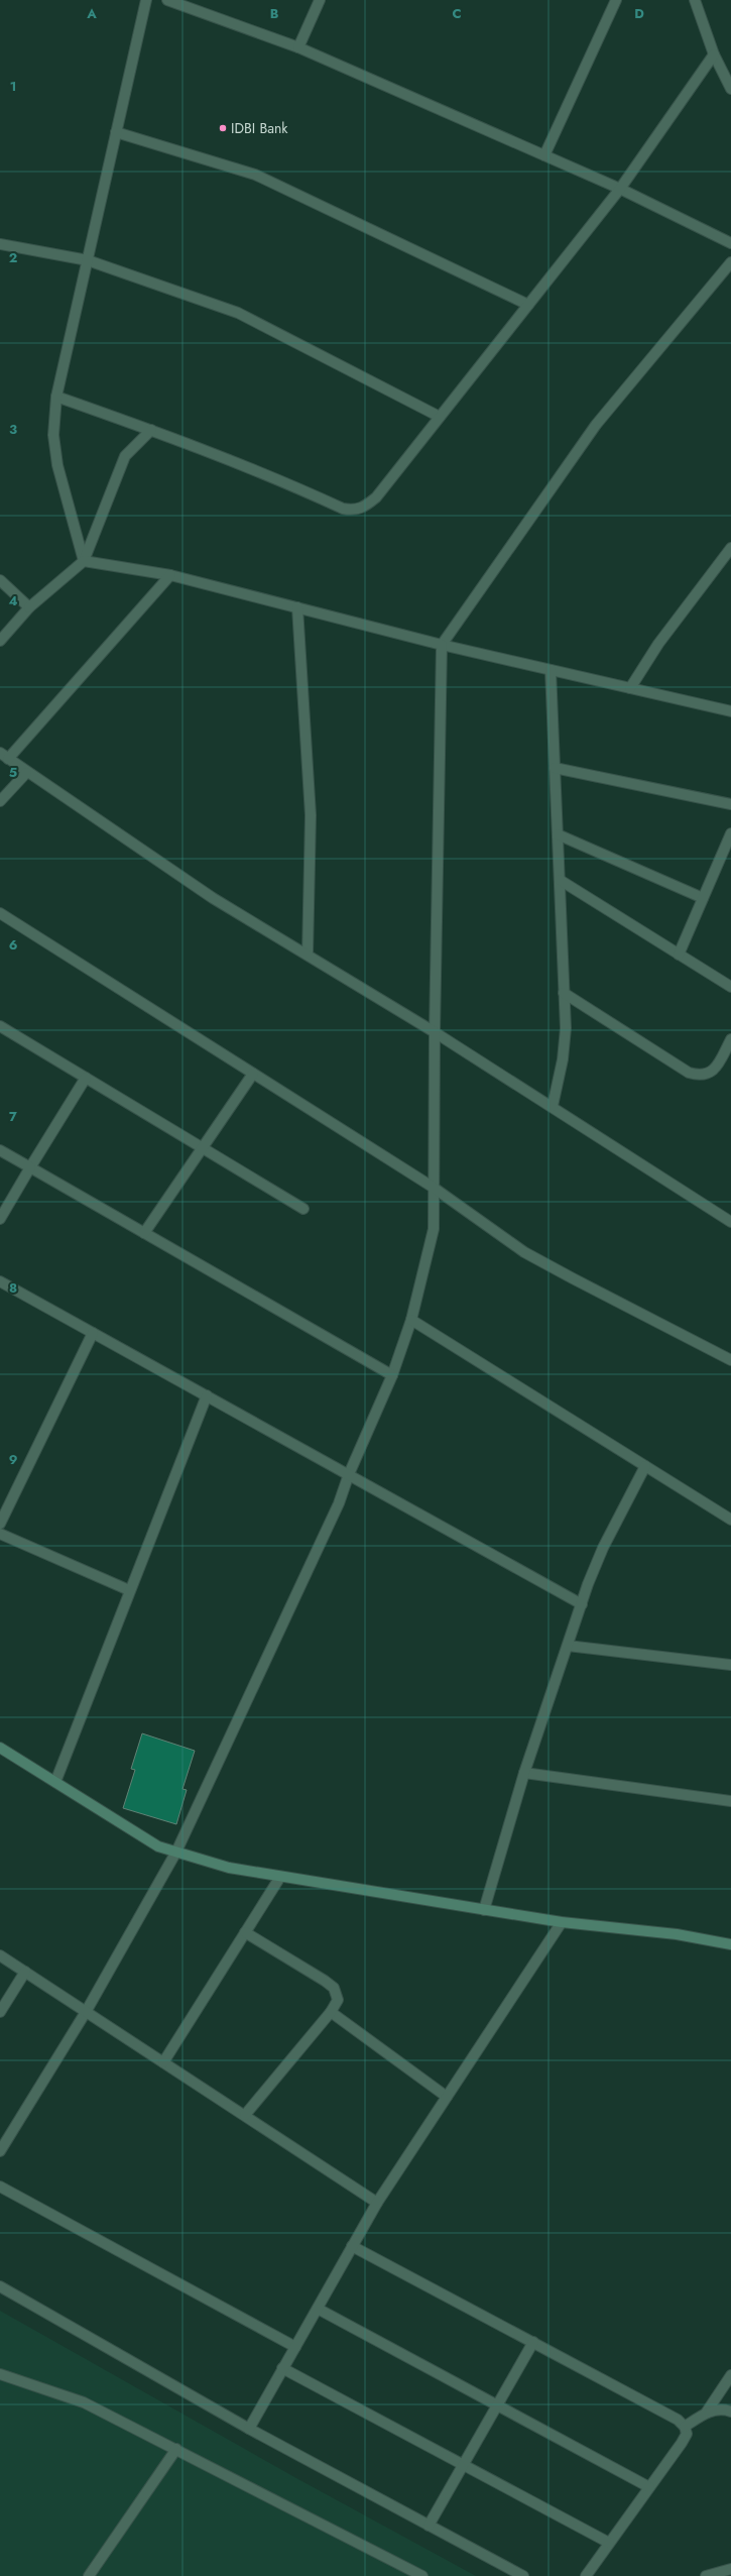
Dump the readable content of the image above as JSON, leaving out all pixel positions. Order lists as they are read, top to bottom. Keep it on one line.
{"places":["IDBI Bank"],"grid":{"columns":["A","B","C","D"],"rows":["1","2","3","4","5","6","7","8","9"]}}
